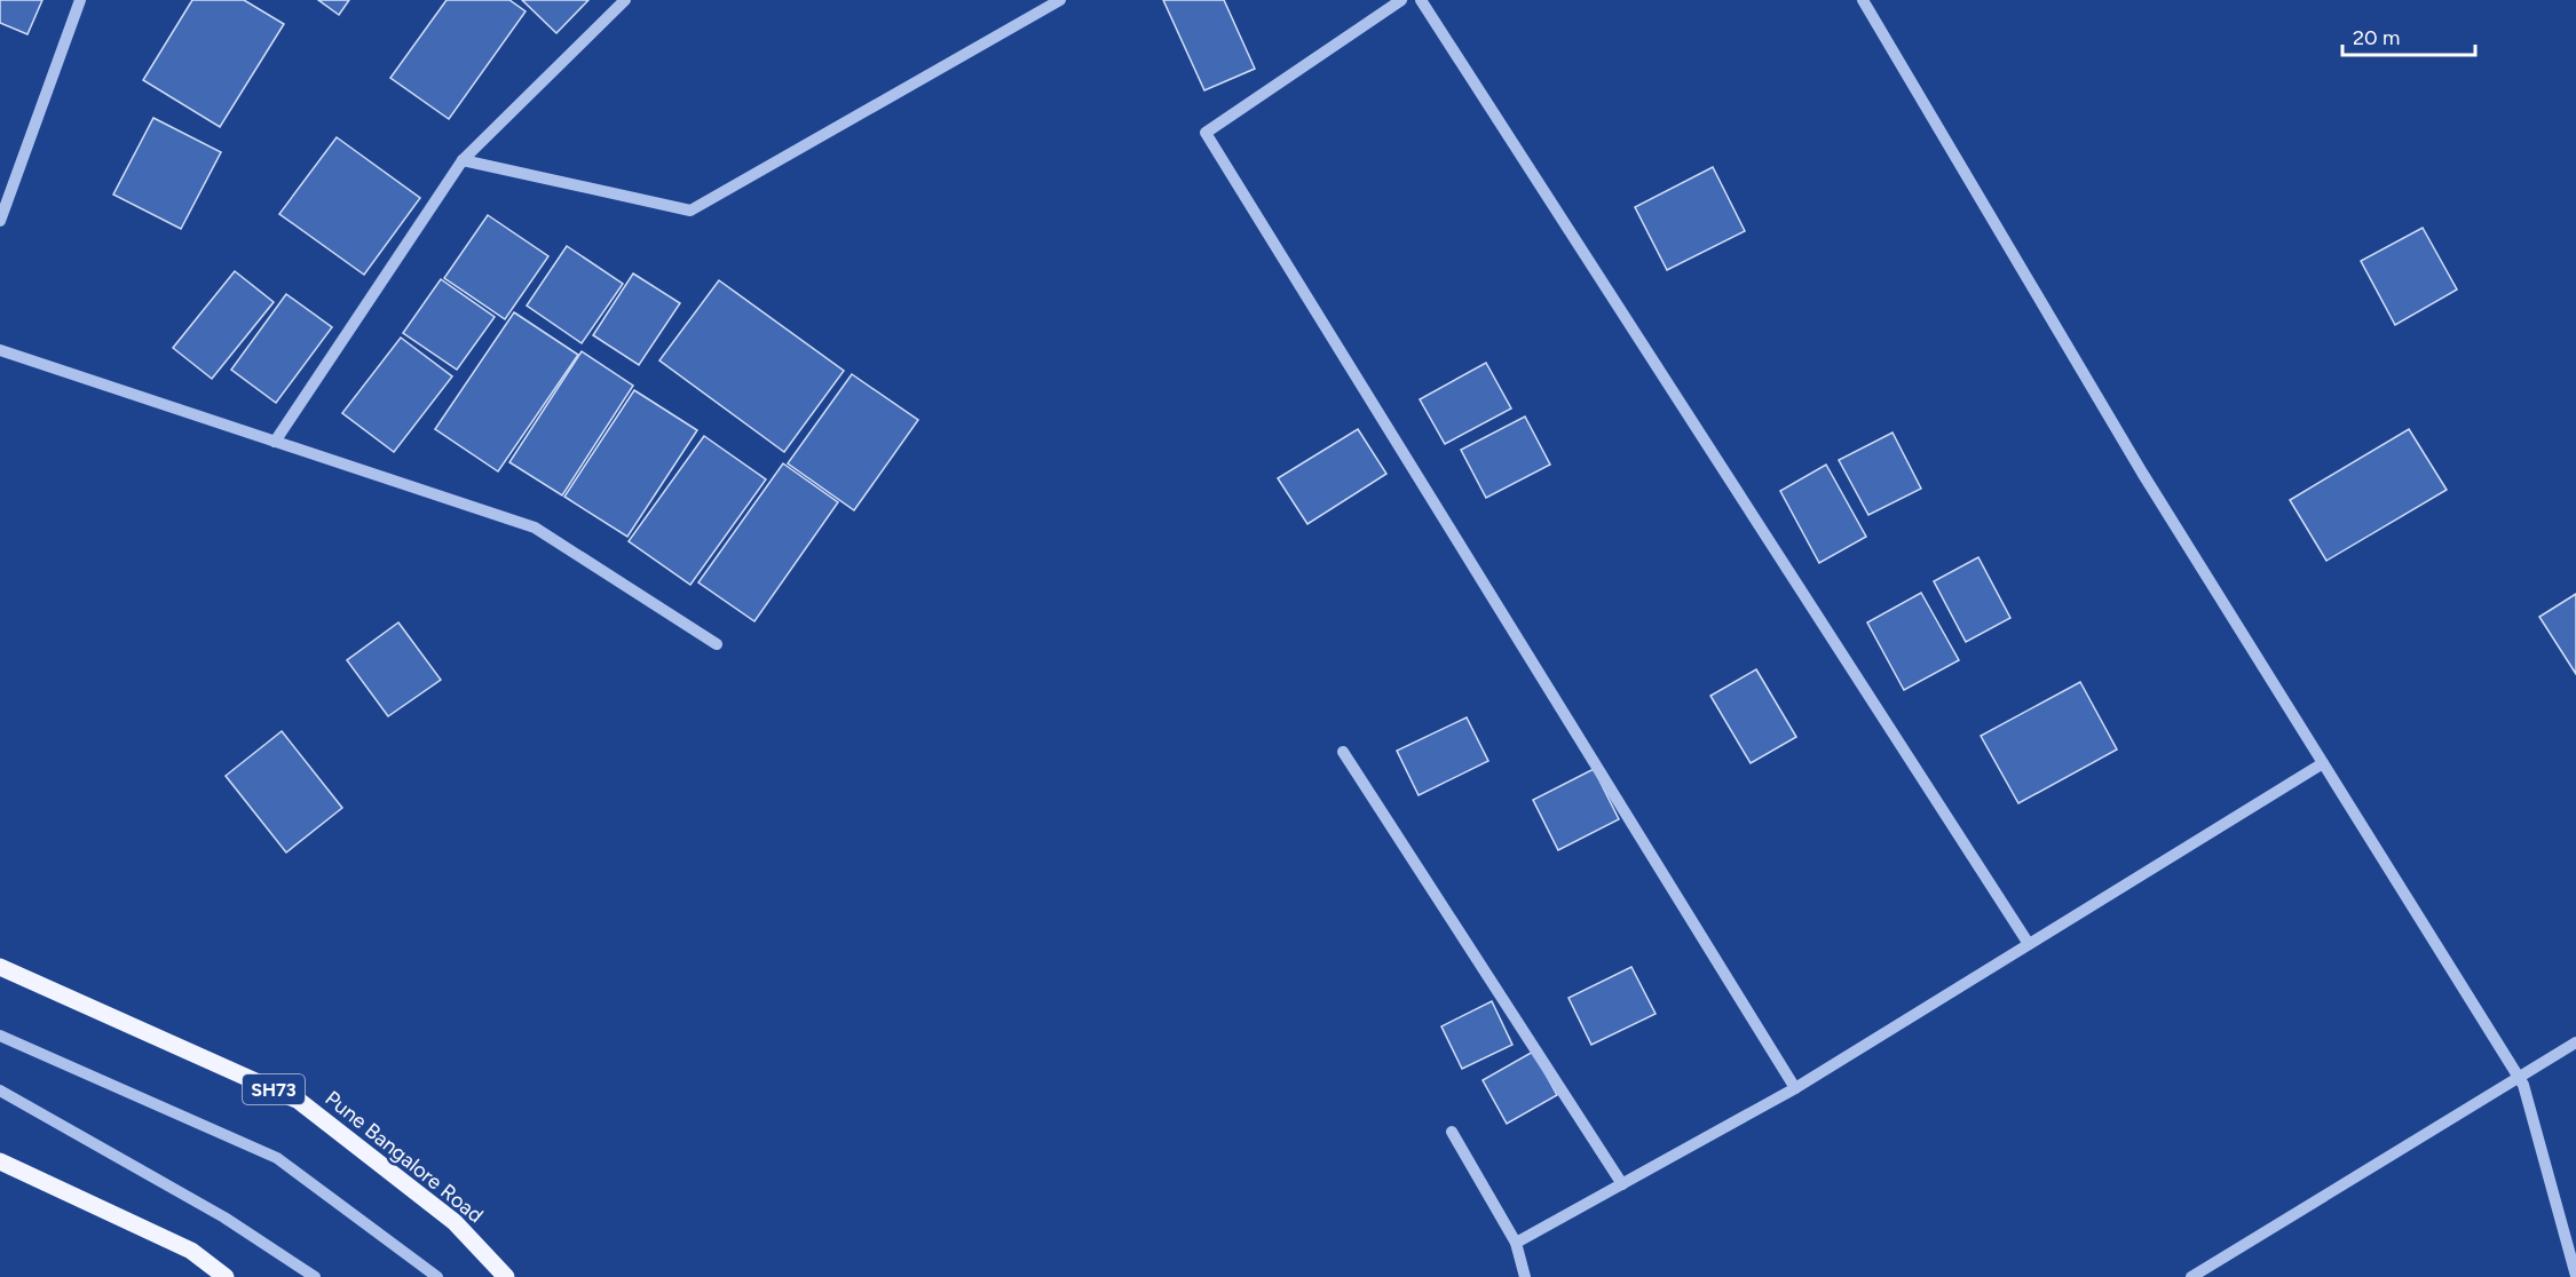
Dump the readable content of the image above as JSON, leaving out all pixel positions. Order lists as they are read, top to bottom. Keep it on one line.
{"streets":{"main road":["SH73","Pune Bangalore Road"]},"scale_bar":"20 m"}
